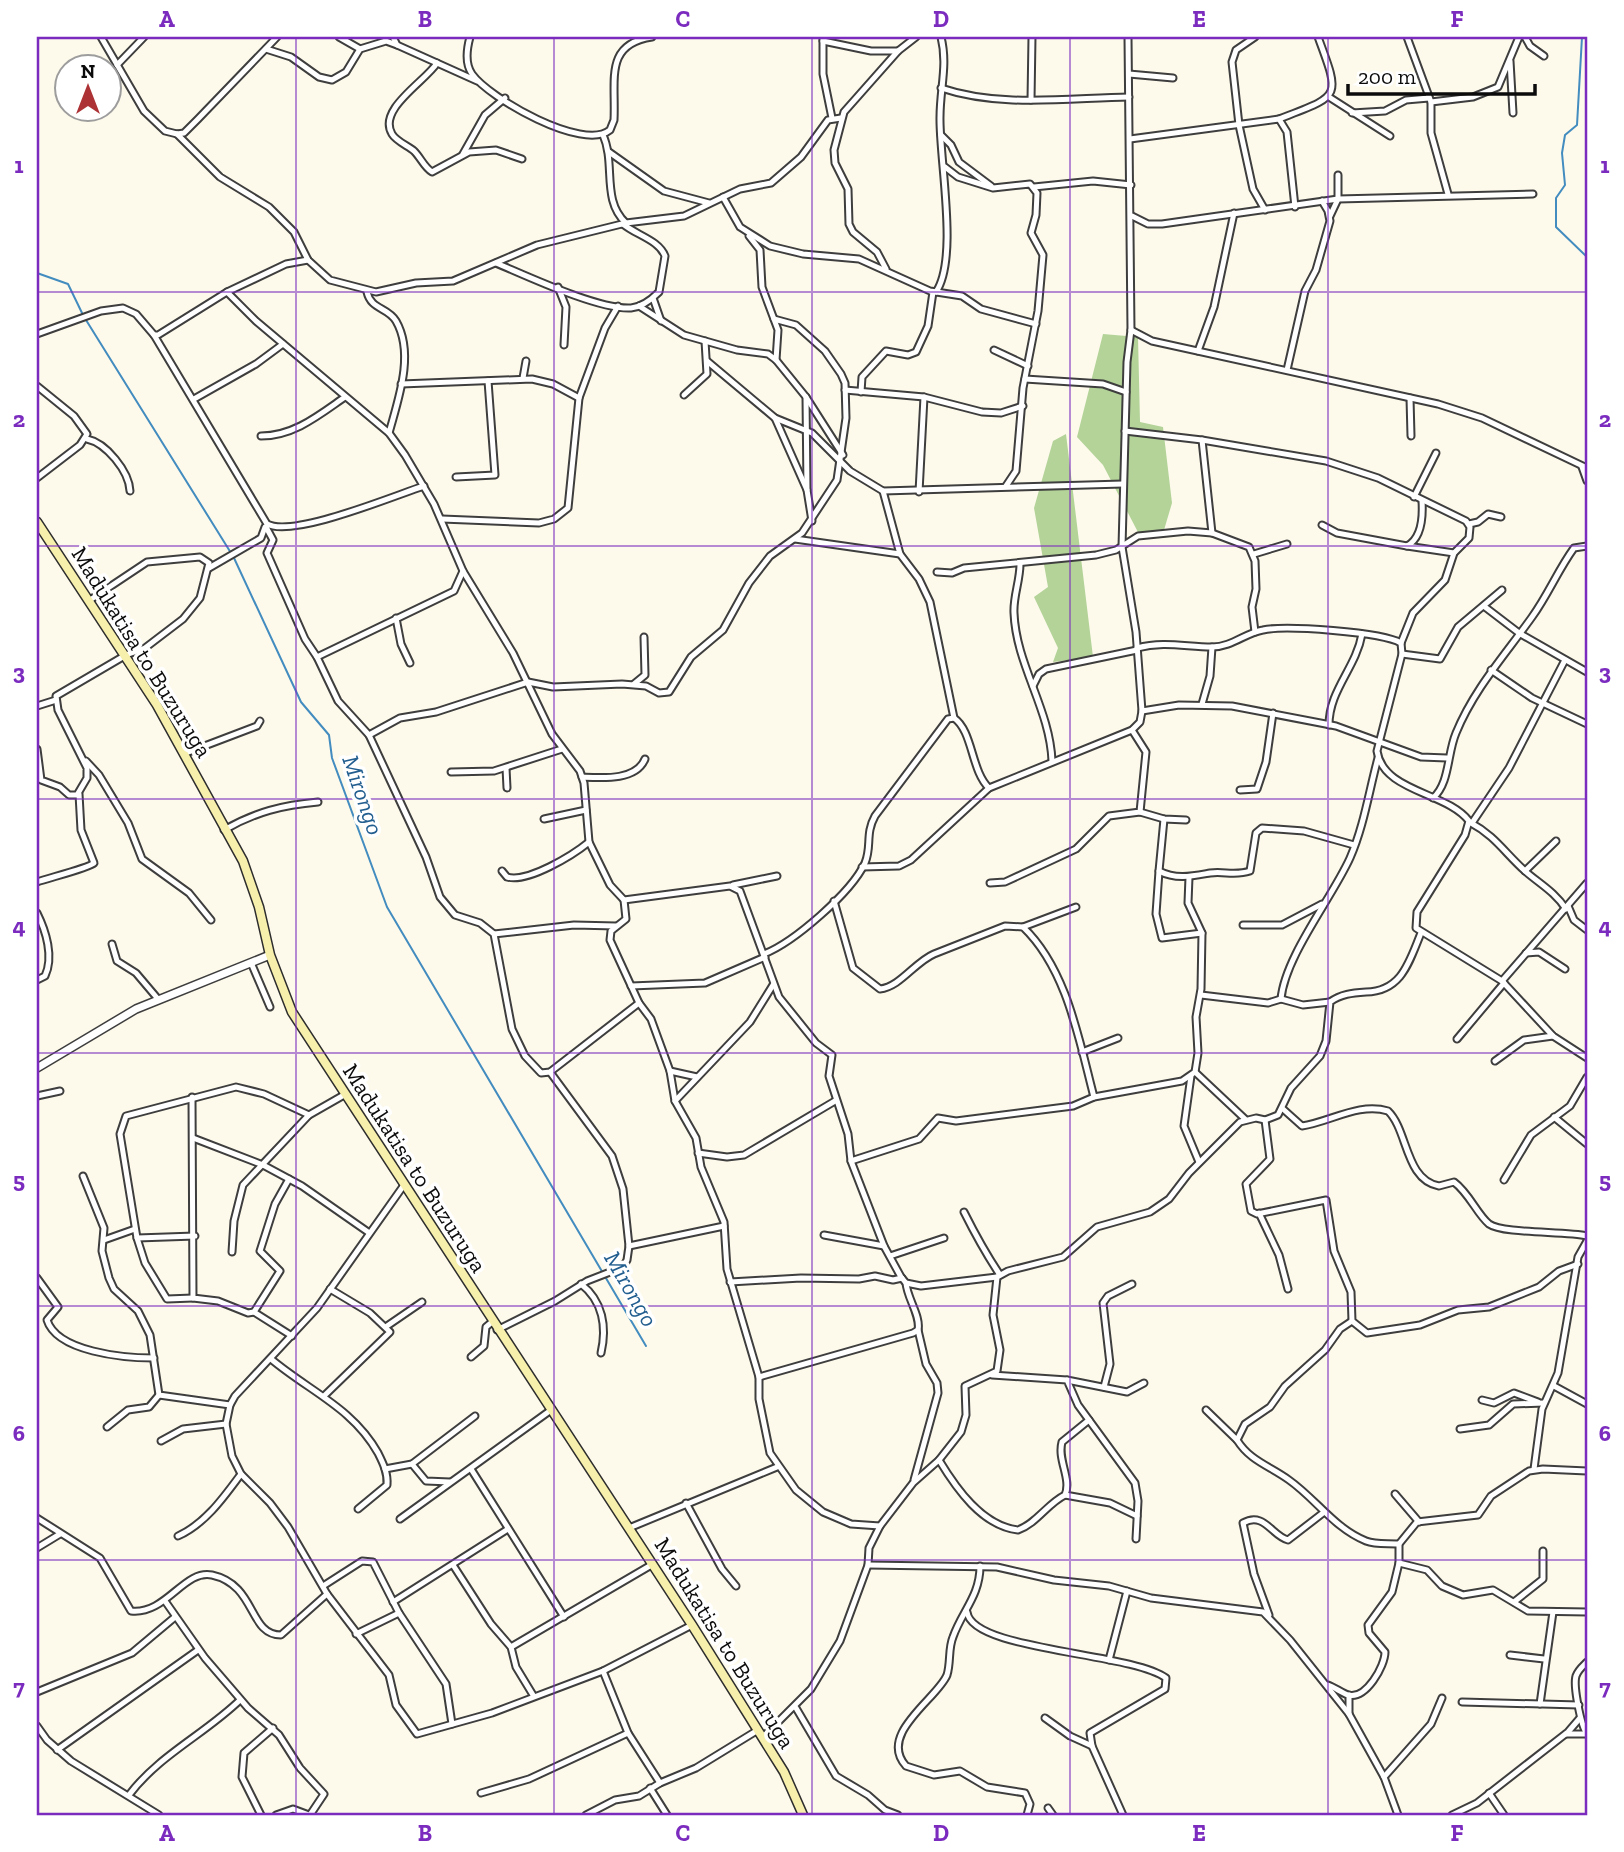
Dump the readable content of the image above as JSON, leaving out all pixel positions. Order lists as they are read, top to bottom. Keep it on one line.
{"streets":{"main road":["Madukatisa to Buzuruga"]},"water":["Mirongo"],"scale_bar":"200 m","north":"top","grid":{"columns":["A","B","C","D","E","F"],"rows":["1","2","3","4","5","6","7"]}}
